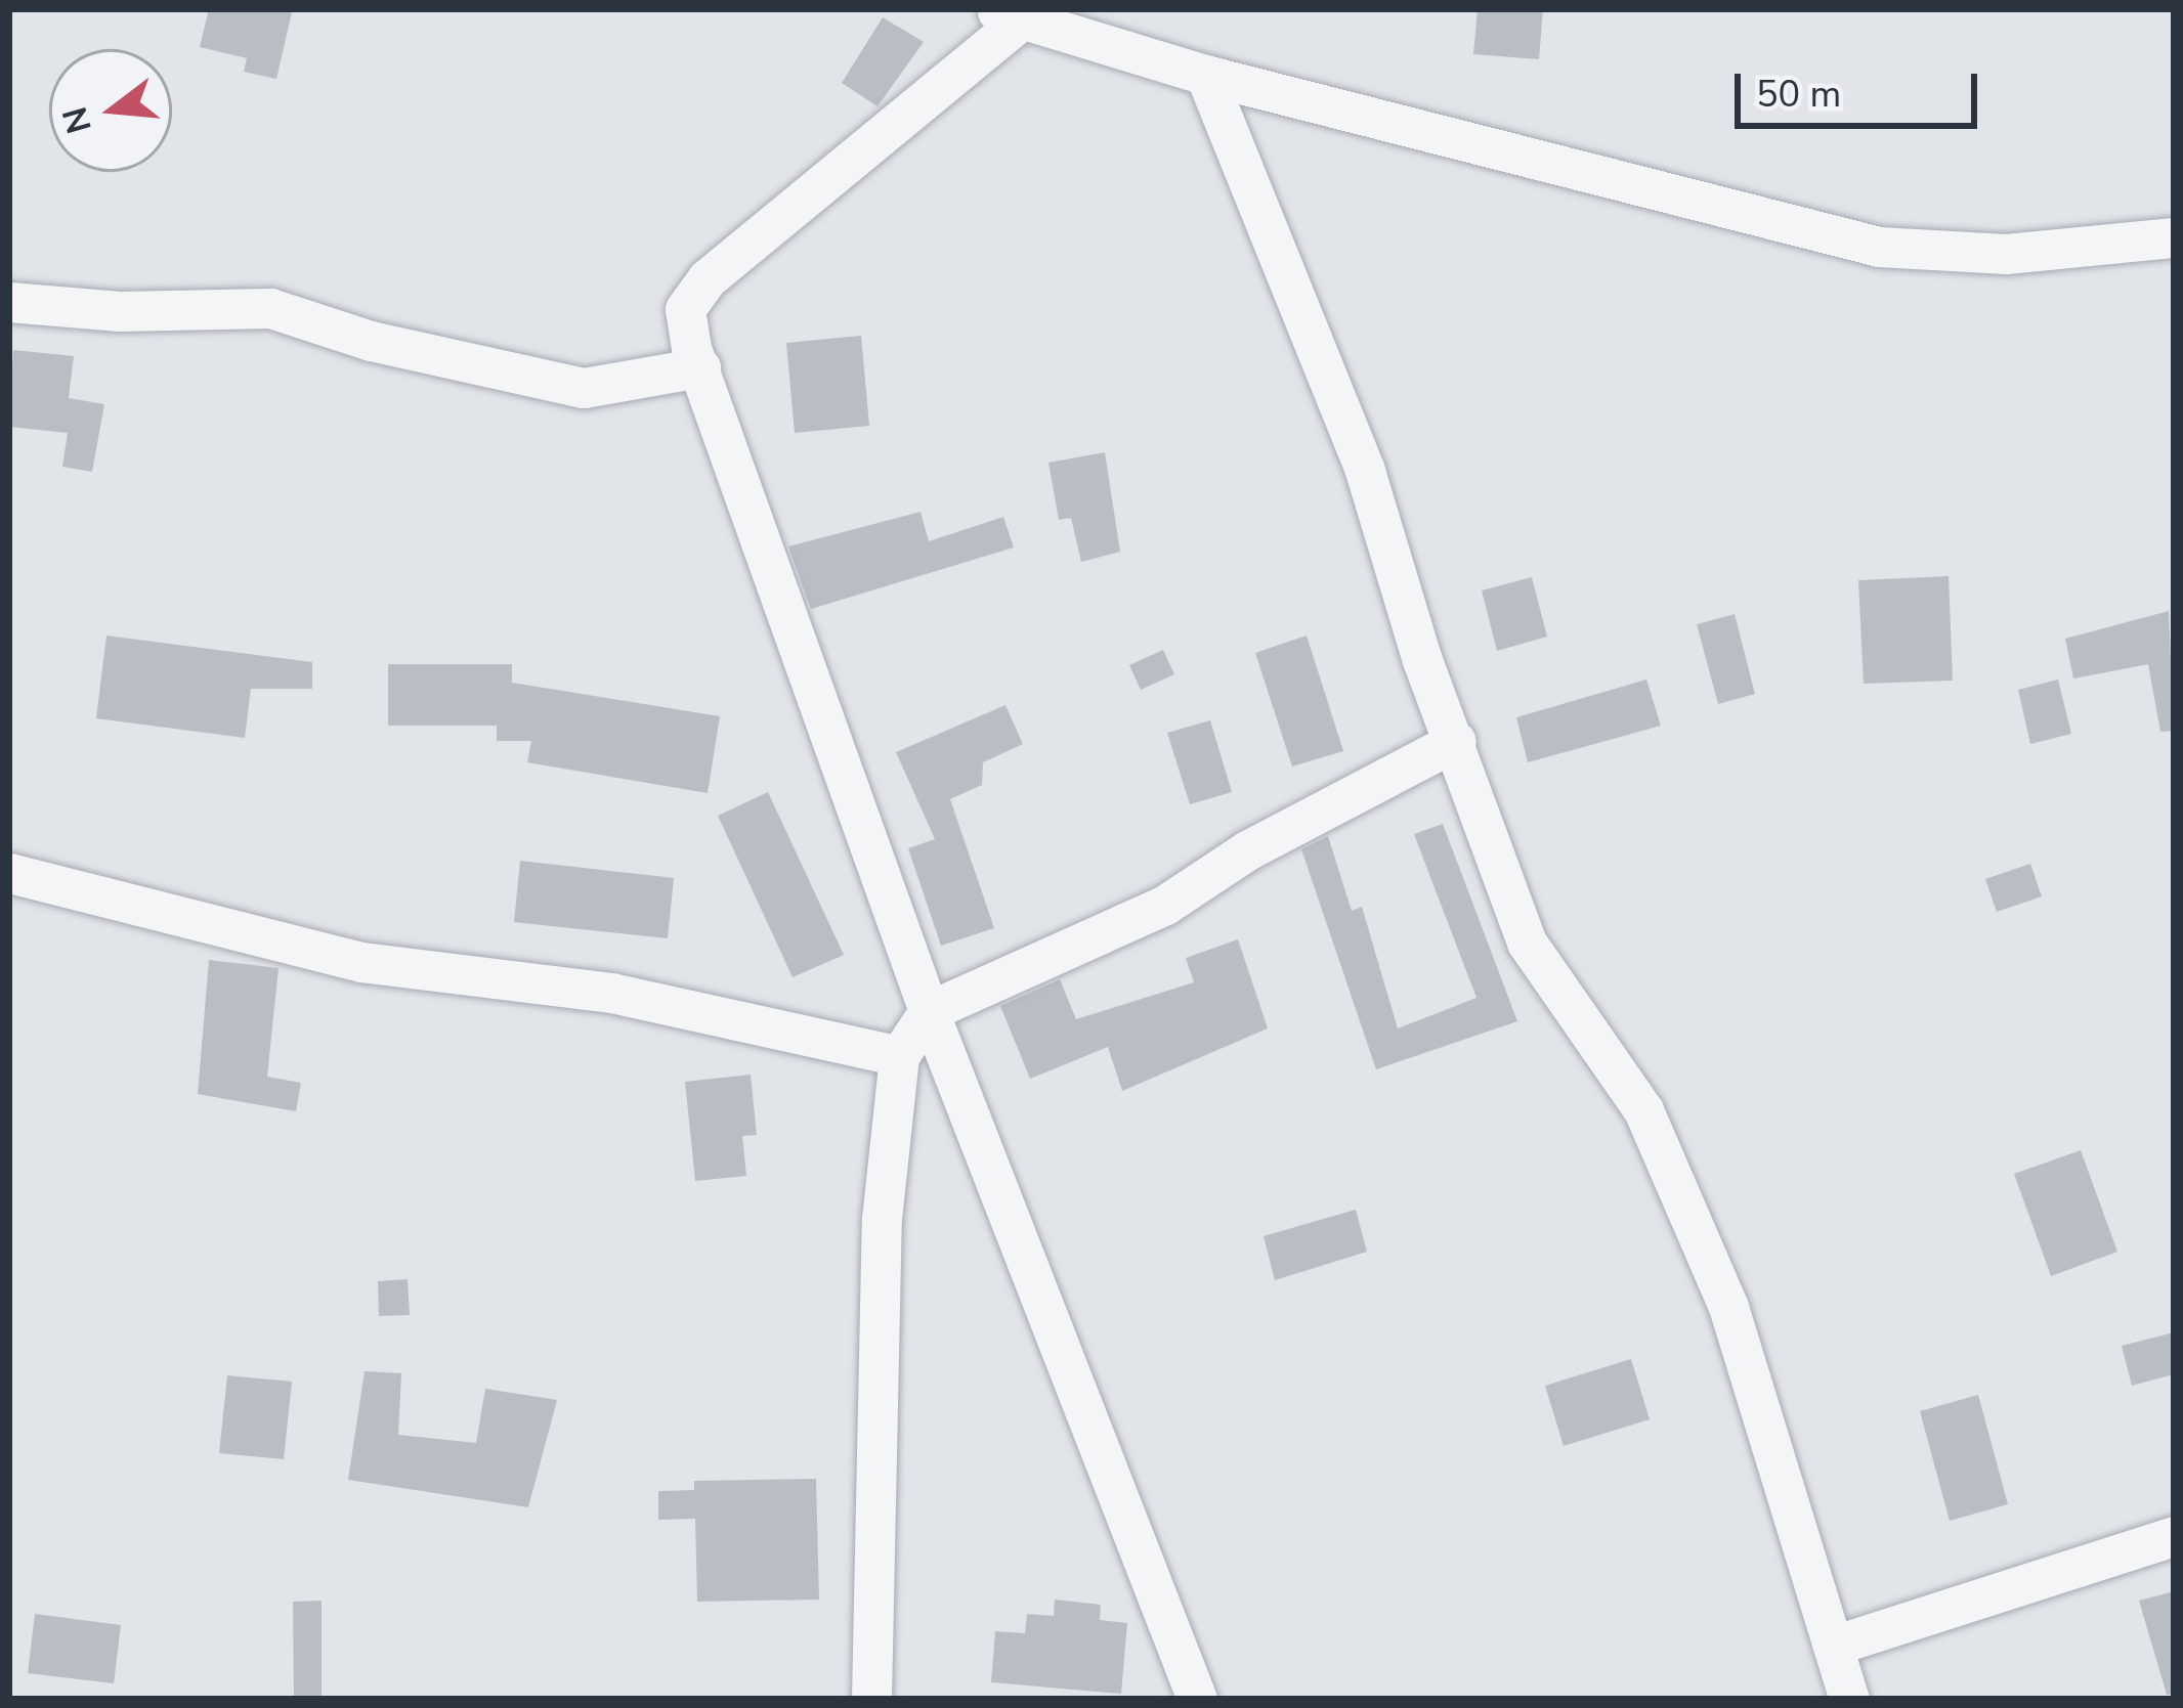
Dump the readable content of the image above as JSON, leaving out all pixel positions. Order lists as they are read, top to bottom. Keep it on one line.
{"scale_bar":"50 m","north":"left"}
